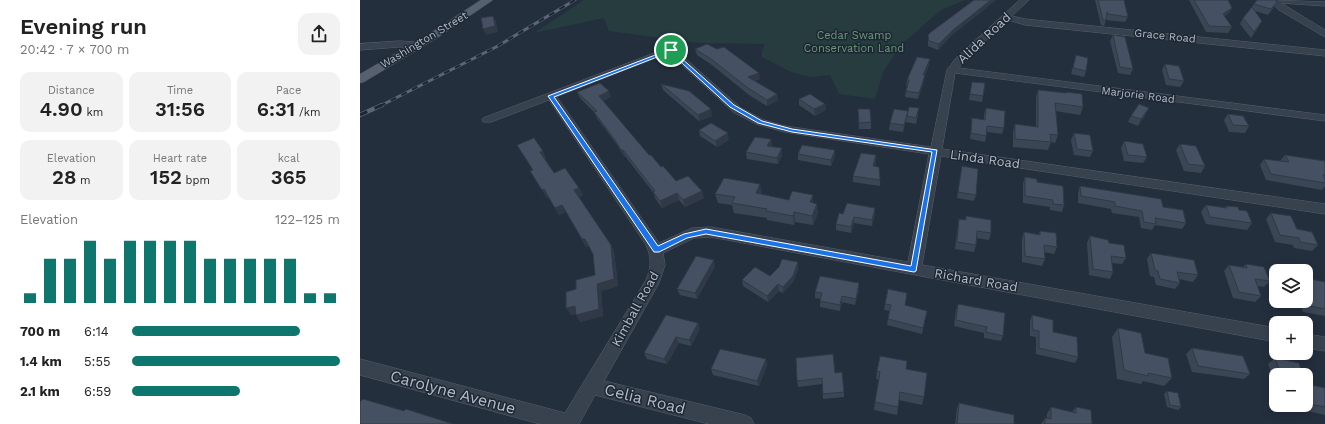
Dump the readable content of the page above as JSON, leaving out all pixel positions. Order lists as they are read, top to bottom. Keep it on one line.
{"streets":{"main road":["Washington Street"],"street":["Grace Road","Alida Road","Marjorie Road","Linda Road","Richard Road","Kimball Road","Carolyne Avenue","Celia Road"]},"crossings":[["Grace Road","Alida Road"],["Alida Road","Marjorie Road"],["Alida Road","Linda Road"],["Alida Road","Richard Road"],["Richard Road","Kimball Road"],["Kimball Road","Carolyne Avenue"],["Kimball Road","Celia Road"]],"parks":["Cedar Swamp Conservation Land"],"page":{"heading":["Evening run","20:42 · 7 × 700 m"],"stats":[["Distance","4.90 km"],["Time","31:56"],["Pace","6:31 /km"],["Elevation","28 m"],["Heart rate","152 bpm"],["kcal","365"]],"chart":["Elevation","122–125 m"],"map_buttons":["+","−"],"list":[{"name":"700 m","note":"6:14"},{"name":"1.4 km","note":"5:55"},{"name":"2.1 km","note":"6:59"}]}}
